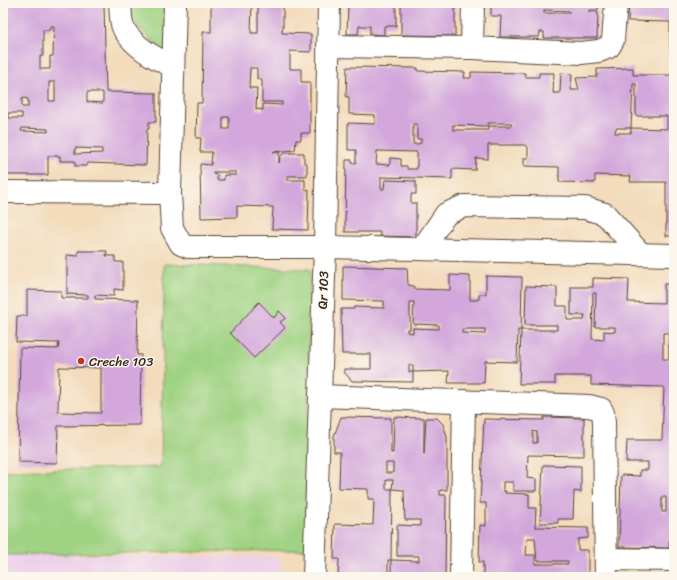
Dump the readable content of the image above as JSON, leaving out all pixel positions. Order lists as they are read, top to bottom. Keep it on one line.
{"streets":{"street":["Qr 103"]},"places":["Creche 103"]}
